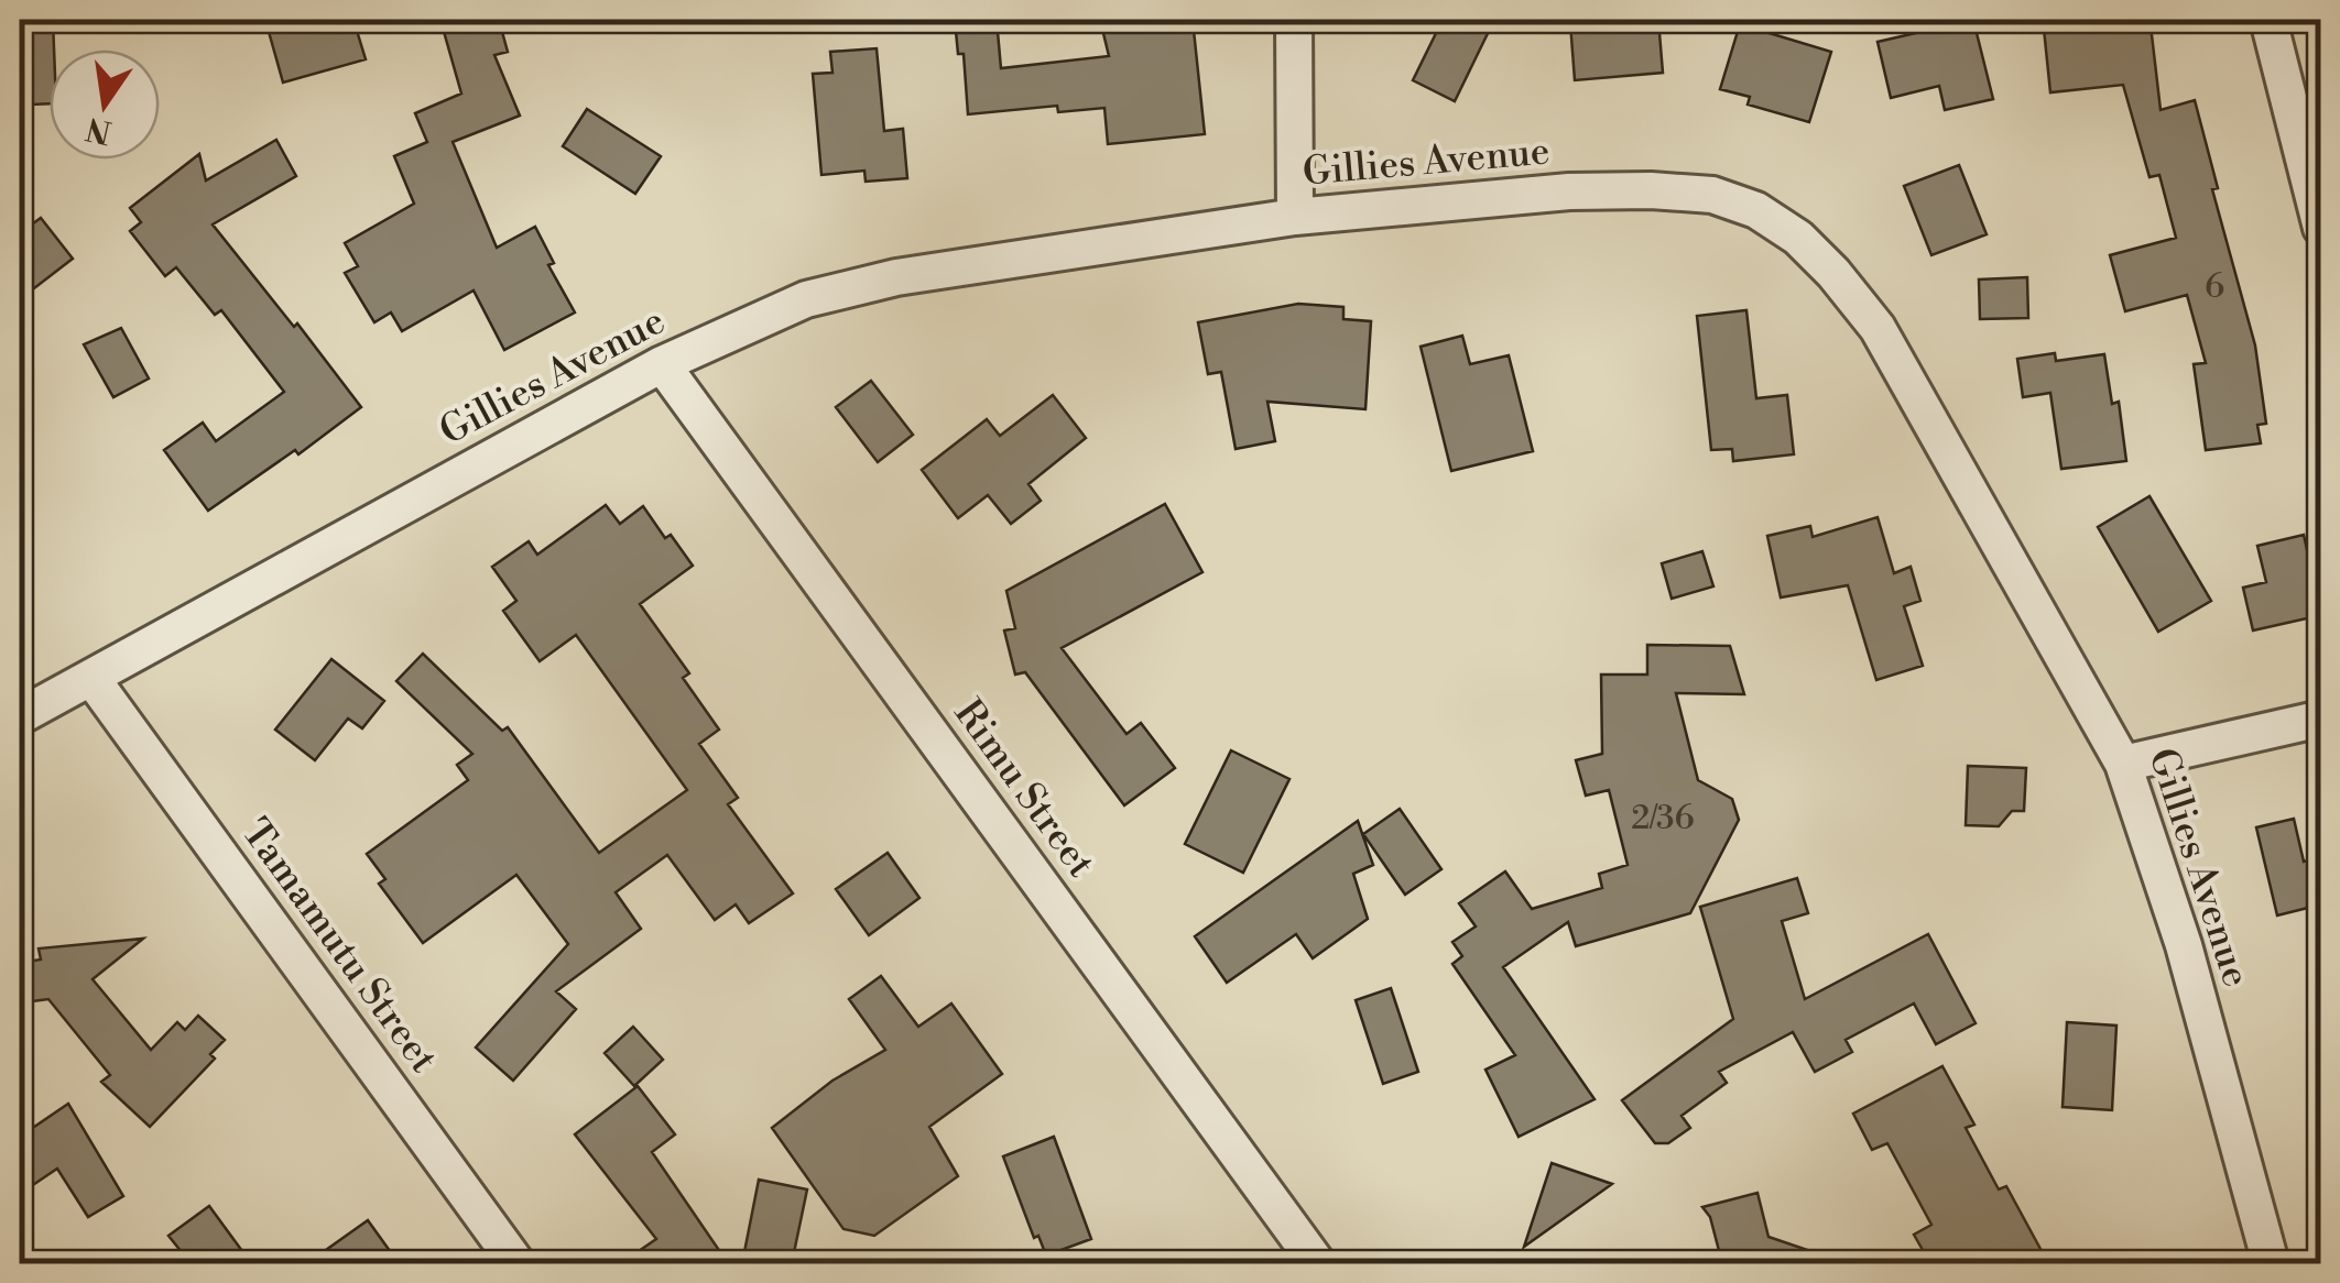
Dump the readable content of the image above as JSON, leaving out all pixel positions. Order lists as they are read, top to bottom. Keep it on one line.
{"streets":{"street":["Gillies Avenue","Rimu Street","Tamamutu Street"]},"crossings":[["Gillies Avenue","Rimu Street"],["Gillies Avenue","Tamamutu Street"]],"house_numbers":["6","2/36"],"north":"bottom"}
